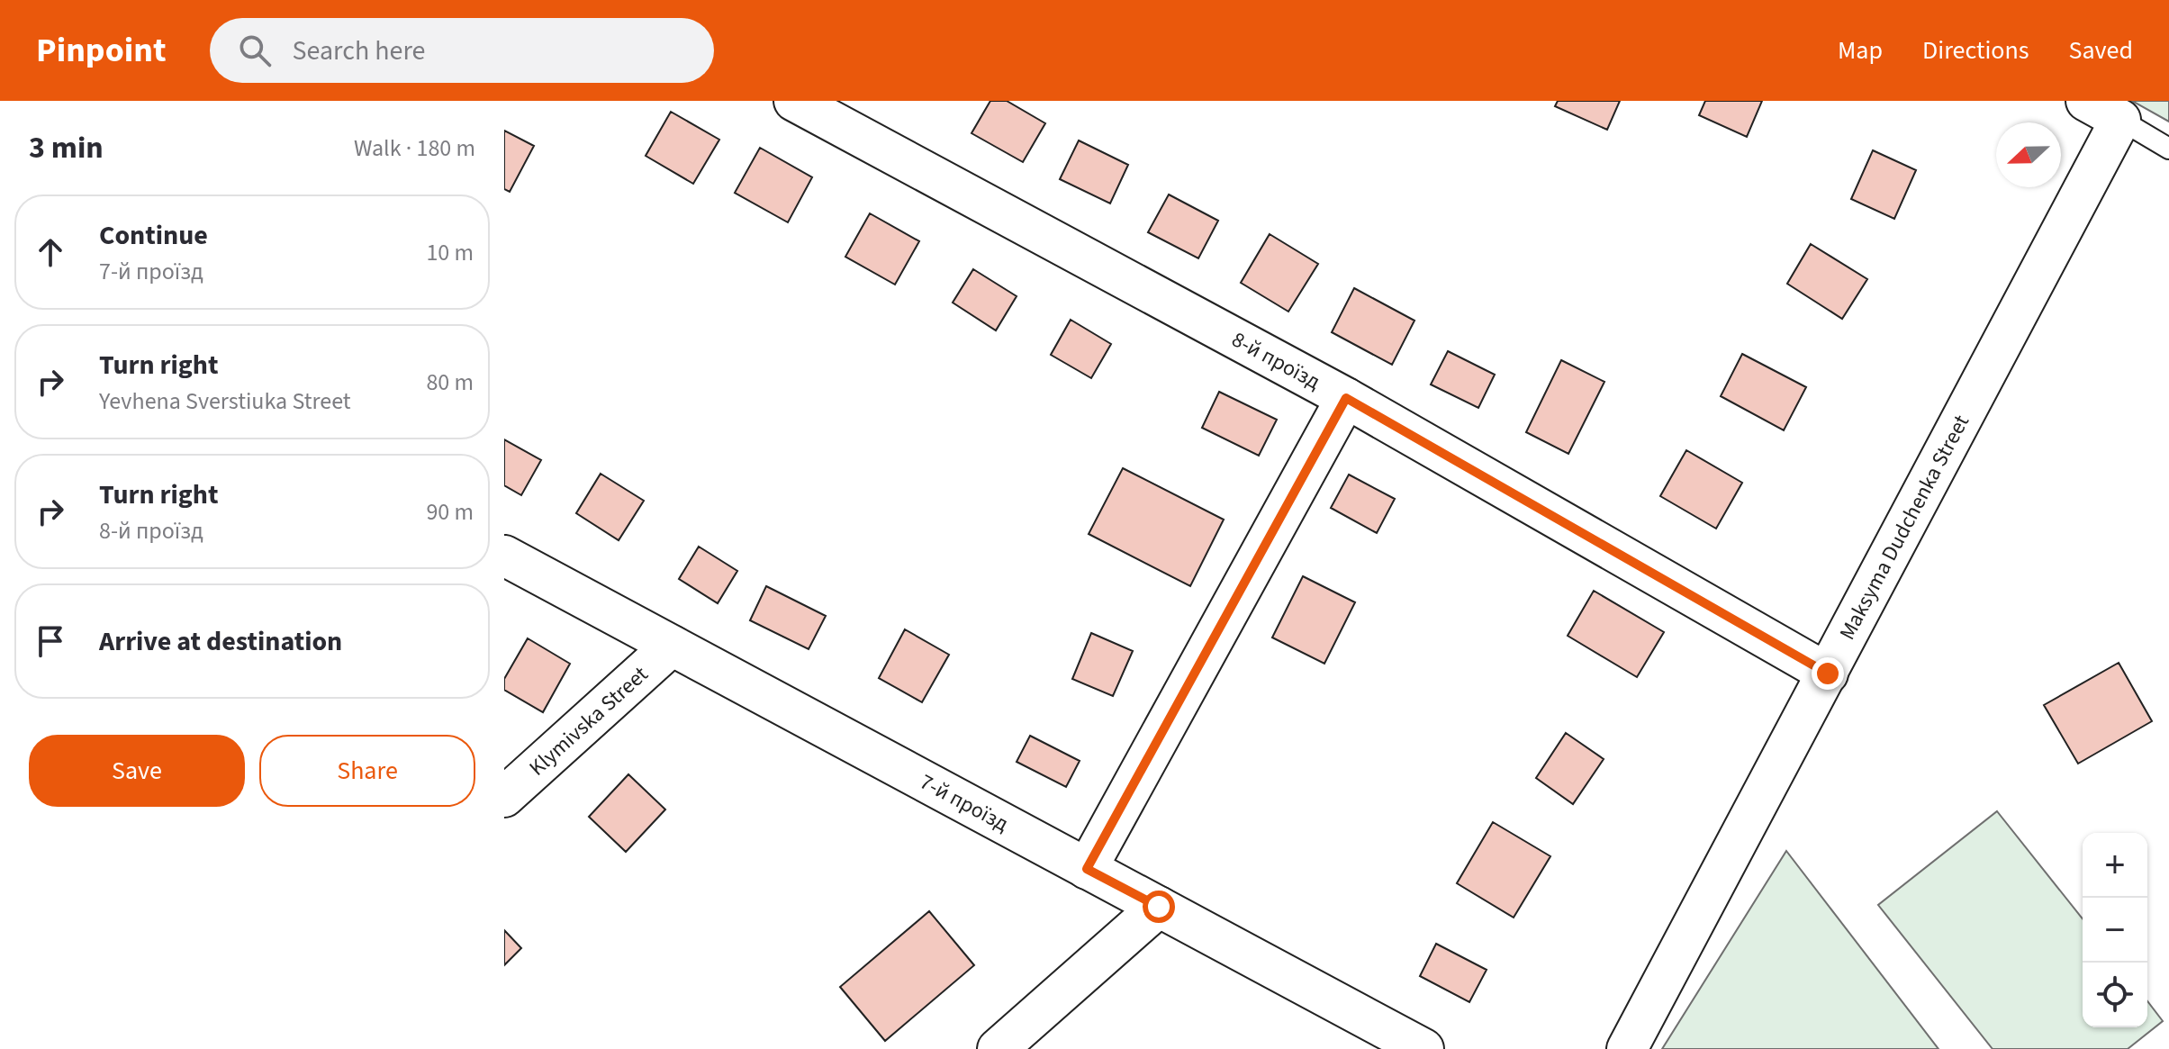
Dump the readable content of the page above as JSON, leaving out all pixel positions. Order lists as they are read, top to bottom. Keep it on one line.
{"streets":{"street":["8-й проїзд","Maksyma Dudchenka Street","Klymivska Street","7-й проїзд"]},"crossings":[["8-й проїзд","Maksyma Dudchenka Street"],["Klymivska Street","7-й проїзд"]],"north":"left","page":{"header":"Pinpoint","search":"Search here","nav":["Map","Directions","Saved"],"heading":["3 min","Walk · 180 m"],"list":[["Continue","7-й проїзд","10 m"],["Turn right","Yevhena Sverstiuka Street","80 m"],["Turn right","8-й проїзд","90 m"],"Arrive at destination"],"buttons":["Save","Share"],"map_buttons":["+","−"]}}
